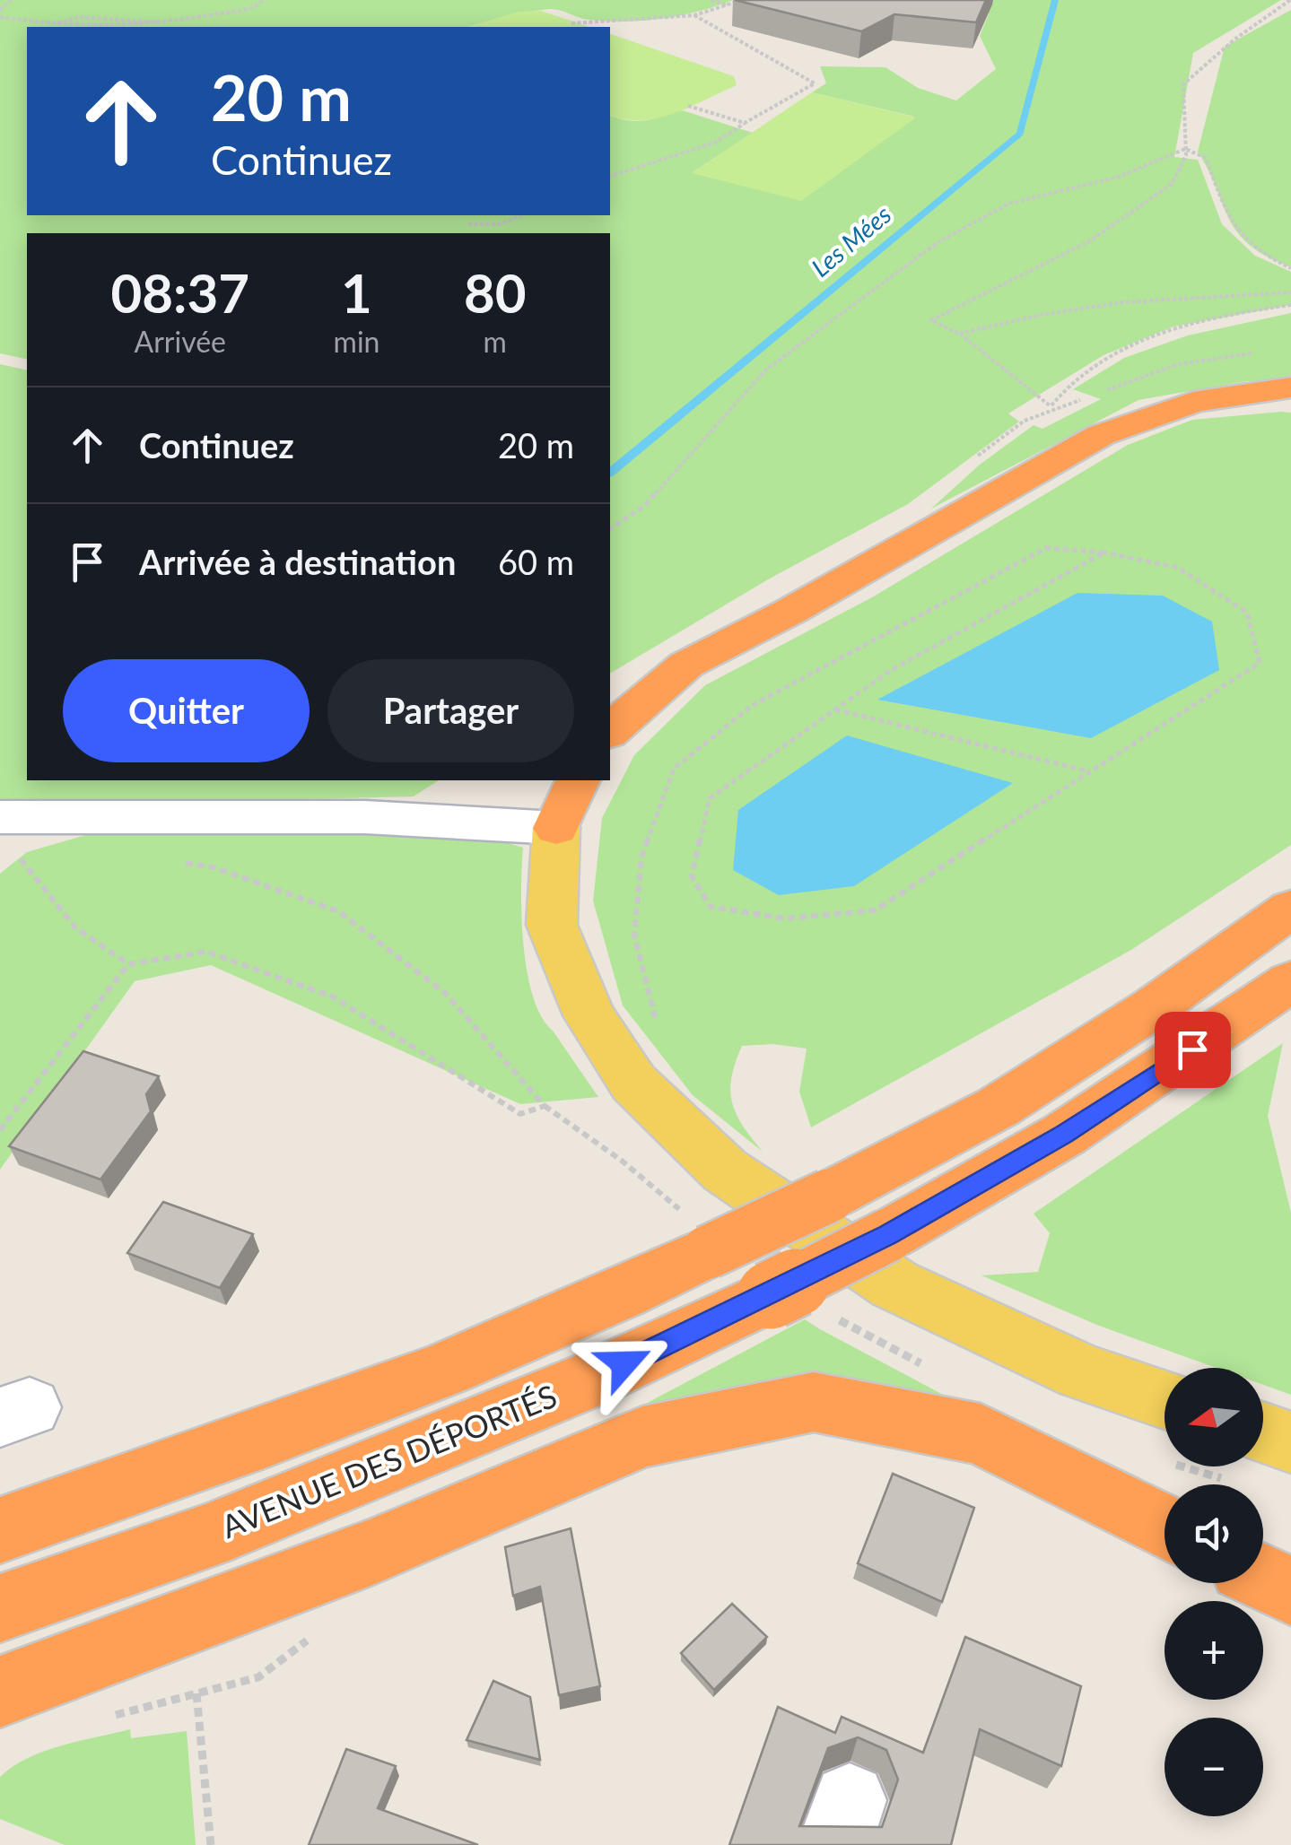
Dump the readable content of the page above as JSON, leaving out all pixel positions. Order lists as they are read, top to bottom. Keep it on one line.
{"streets":{"highway":["AVENUE DES DÉPORTÉS"]},"water":["Les Mées"],"north":"left","page":{"turn":["20 m","Continuez"],"eta":["08:37","Arrivée","1","min","80","m"],"list":[{"name":"Continuez","value":"20 m"},{"name":"Arrivée à destination","value":"60 m"}],"buttons":["Quitter","Partager"],"map_buttons":["+","−"]}}
